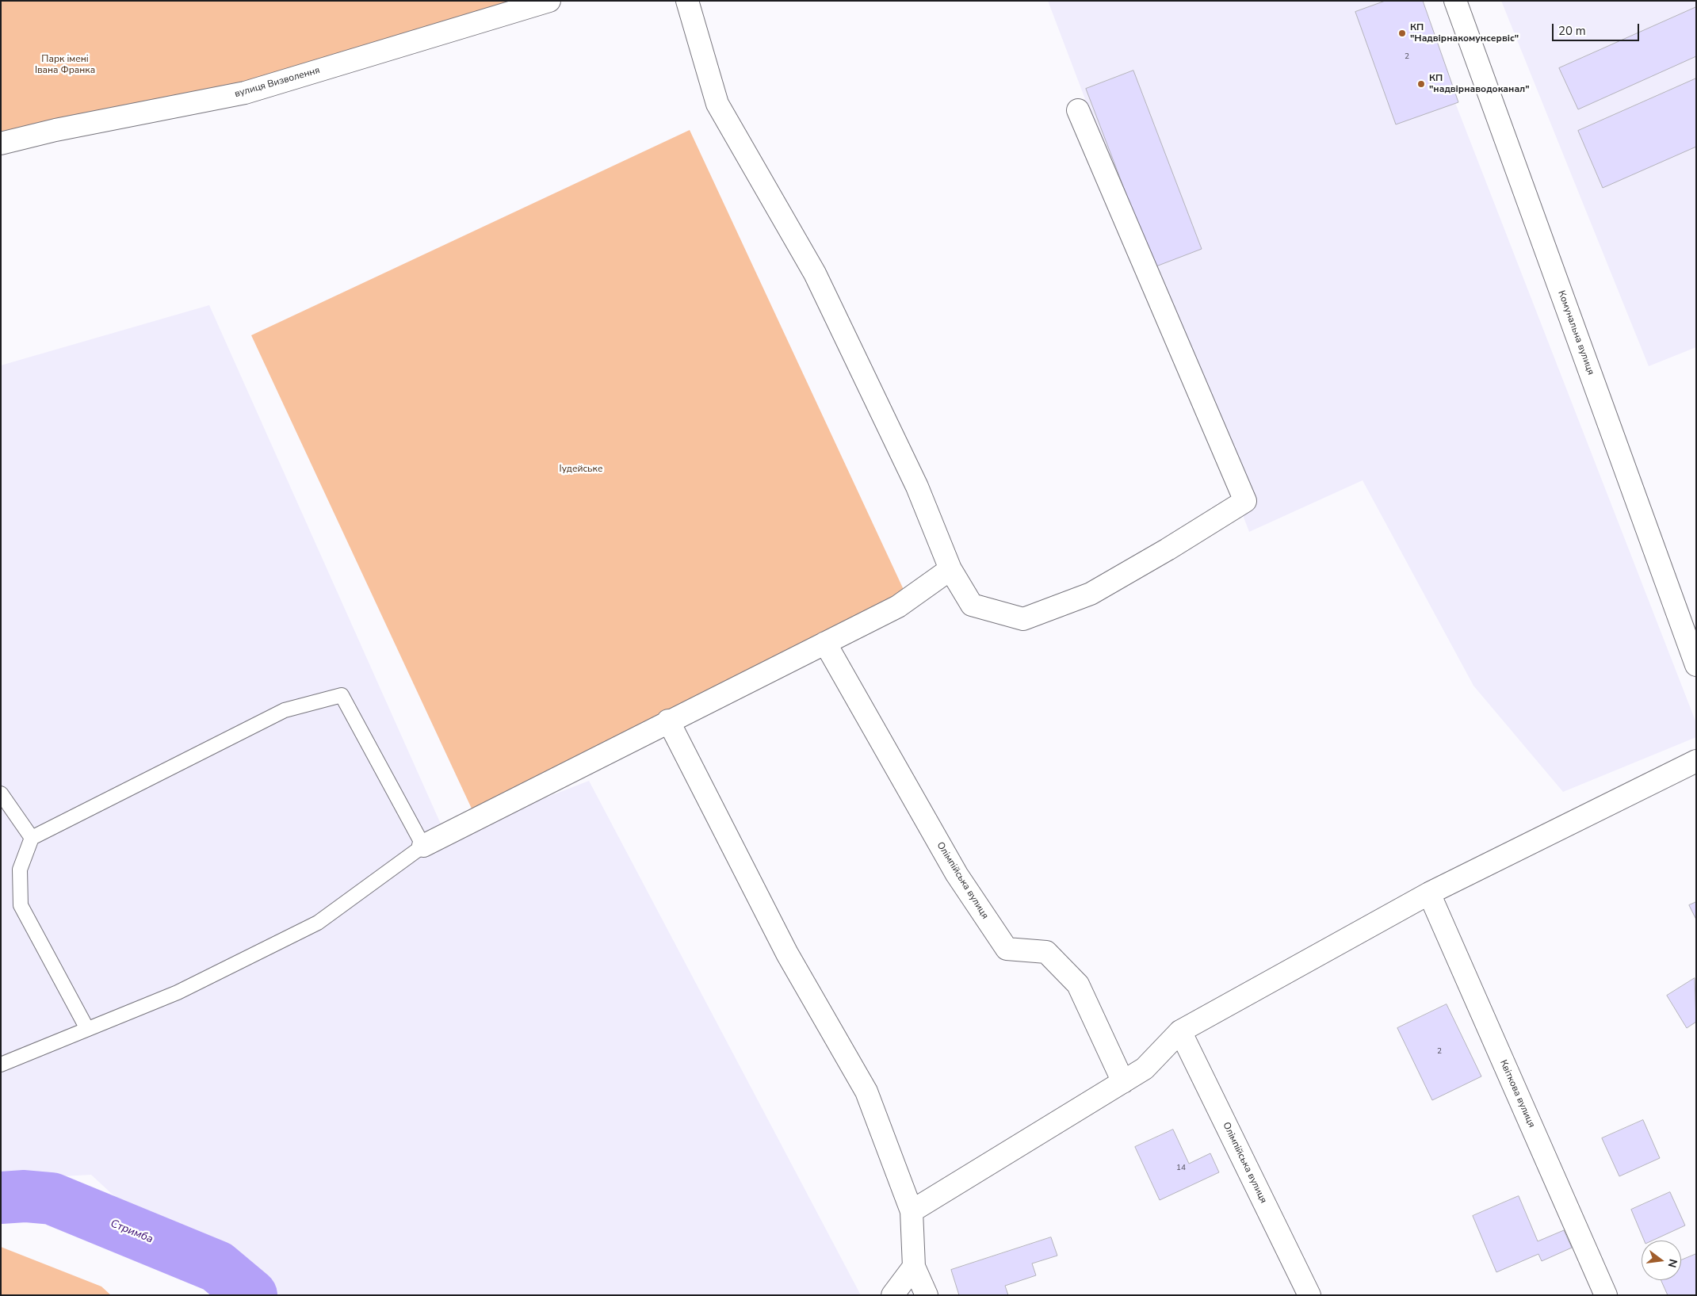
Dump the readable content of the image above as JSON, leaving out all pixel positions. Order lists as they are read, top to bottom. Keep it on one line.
{"streets":{"street":["вулиця Визволення","Комунальна вулиця","Олімпійська вулиця","Квіткова вулиця"]},"water":["Стримба"],"parks":["Парк імені Івана Франка","Іудейське"],"places":["КП \"Надвірнакомунсервіс\"","КП \"надвірнаводоканал\""],"house_numbers":["2","2","14"],"scale_bar":"20 m","north":"right"}
